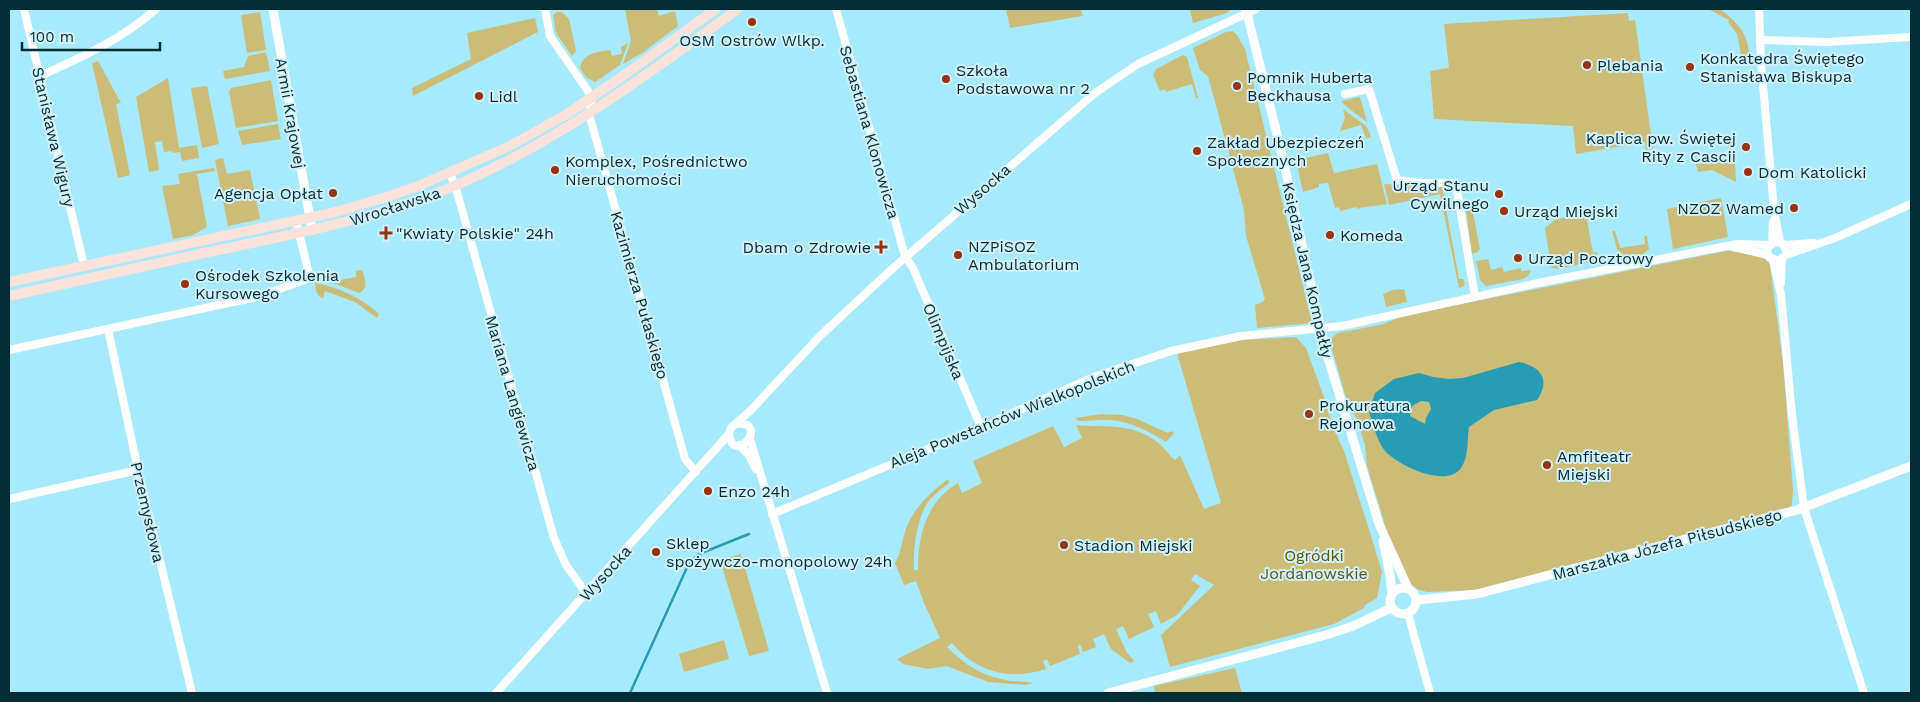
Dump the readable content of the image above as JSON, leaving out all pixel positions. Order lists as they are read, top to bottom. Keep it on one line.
{"streets":{"main road":["Wrocławska"],"street":["Armii Krajowej","Sebastiana Klonowicza","Stanisława Wigury","Wysocka","Księdza Jana Kompałły","Kazimierza Pułaskiego","Olimpijska","Mariana Langiewicza","Aleja Powstańców Wielkopolskich","Przemysłowa","Marszałka Józefa Piłsudskiego"]},"crossings":[["Armii Krajowej","Wrocławska"],["Sebastiana Klonowicza","Wysocka"],["Sebastiana Klonowicza","Olimpijska"],["Stanisława Wigury","Wrocławska"],["Wysocka","Księdza Jana Kompałły"],["Wysocka","Kazimierza Pułaskiego"],["Wysocka","Olimpijska"],["Wysocka","Mariana Langiewicza"],["Wrocławska","Kazimierza Pułaskiego"],["Wrocławska","Mariana Langiewicza"],["Księdza Jana Kompałły","Aleja Powstańców Wielkopolskich"],["Księdza Jana Kompałły","Marszałka Józefa Piłsudskiego"],["Olimpijska","Aleja Powstańców Wielkopolskich"]],"parks":["Ogródki Jordanowskie"],"places":{"other":["OSM Ostrów Wlkp.","Plebania","Konkatedra Świętego Stanisława Biskupa","Szkoła Podstawowa nr 2","Pomnik Huberta Beckhausa","Lidl","Kaplica pw. Świętej Rity z Cascii","Zakład Ubezpieczeń Społecznych","Komplex, Pośrednictwo Nieruchomości","Dom Katolicki","Agencja Opłat","Urząd Stanu Cywilnego","NZOZ Wamed","Urząd Miejski","Komeda","NZPiSOZ Ambulatorium","Urząd Pocztowy","Ośrodek Szkolenia Kursowego","Prokuratura Rejonowa","Amfiteatr Miejski","Enzo 24h","Stadion Miejski","Sklep spożywczo-monopolowy 24h"],"health":["\"Kwiaty Polskie\" 24h","Dbam o Zdrowie"]},"scale_bar":"100 m"}
